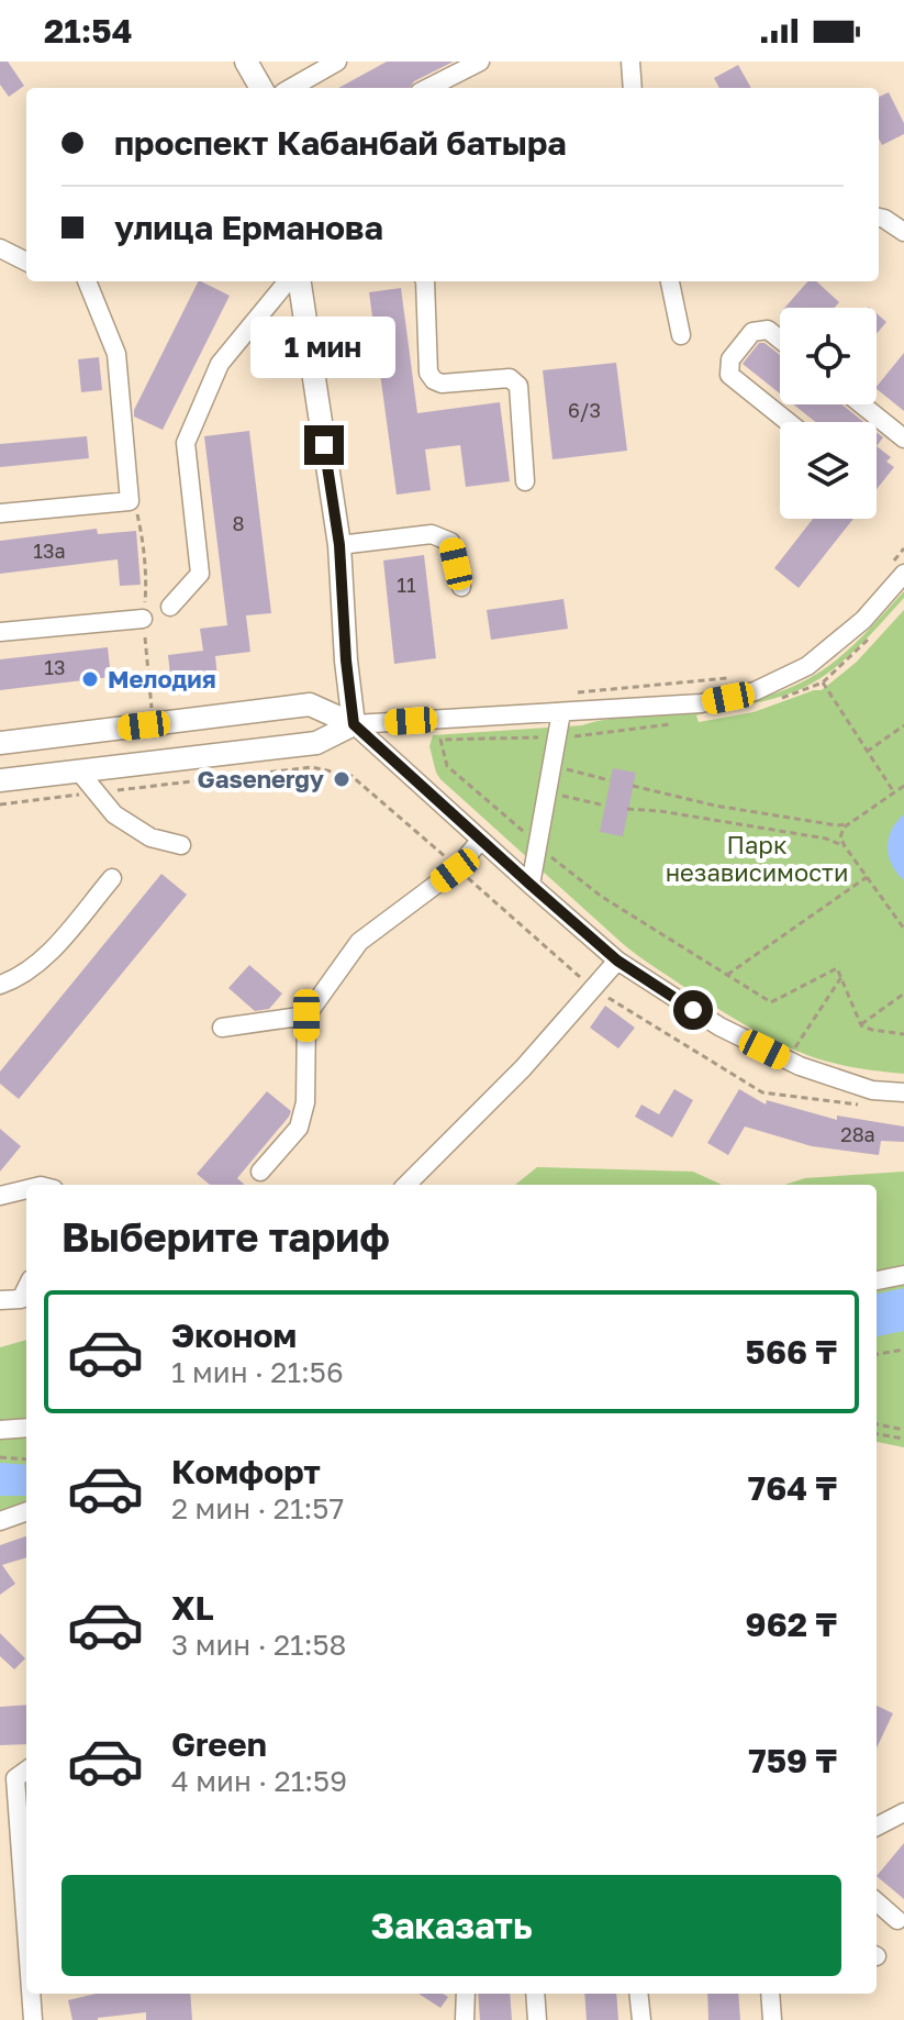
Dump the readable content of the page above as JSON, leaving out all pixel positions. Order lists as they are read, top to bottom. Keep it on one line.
{"parks":["Парк независимости"],"places":["Мелодия","Gasenergy"],"house_numbers":["6/3","8","13а","11","13","28а"],"page":{"status":"21:54","banner":["проспект Кабанбай батыра","улица Ерманова"],"bubble":"1 мин","heading":"Выберите тариф","list":[{"name":"Эконом","note":"1 мин · 21:56","value":"566 ₸"},{"name":"Комфорт","note":"2 мин · 21:57","value":"764 ₸"},{"name":"XL","note":"3 мин · 21:58","value":"962 ₸"},{"name":"Green","note":"4 мин · 21:59","value":"759 ₸"}],"buttons":"Заказать"}}
